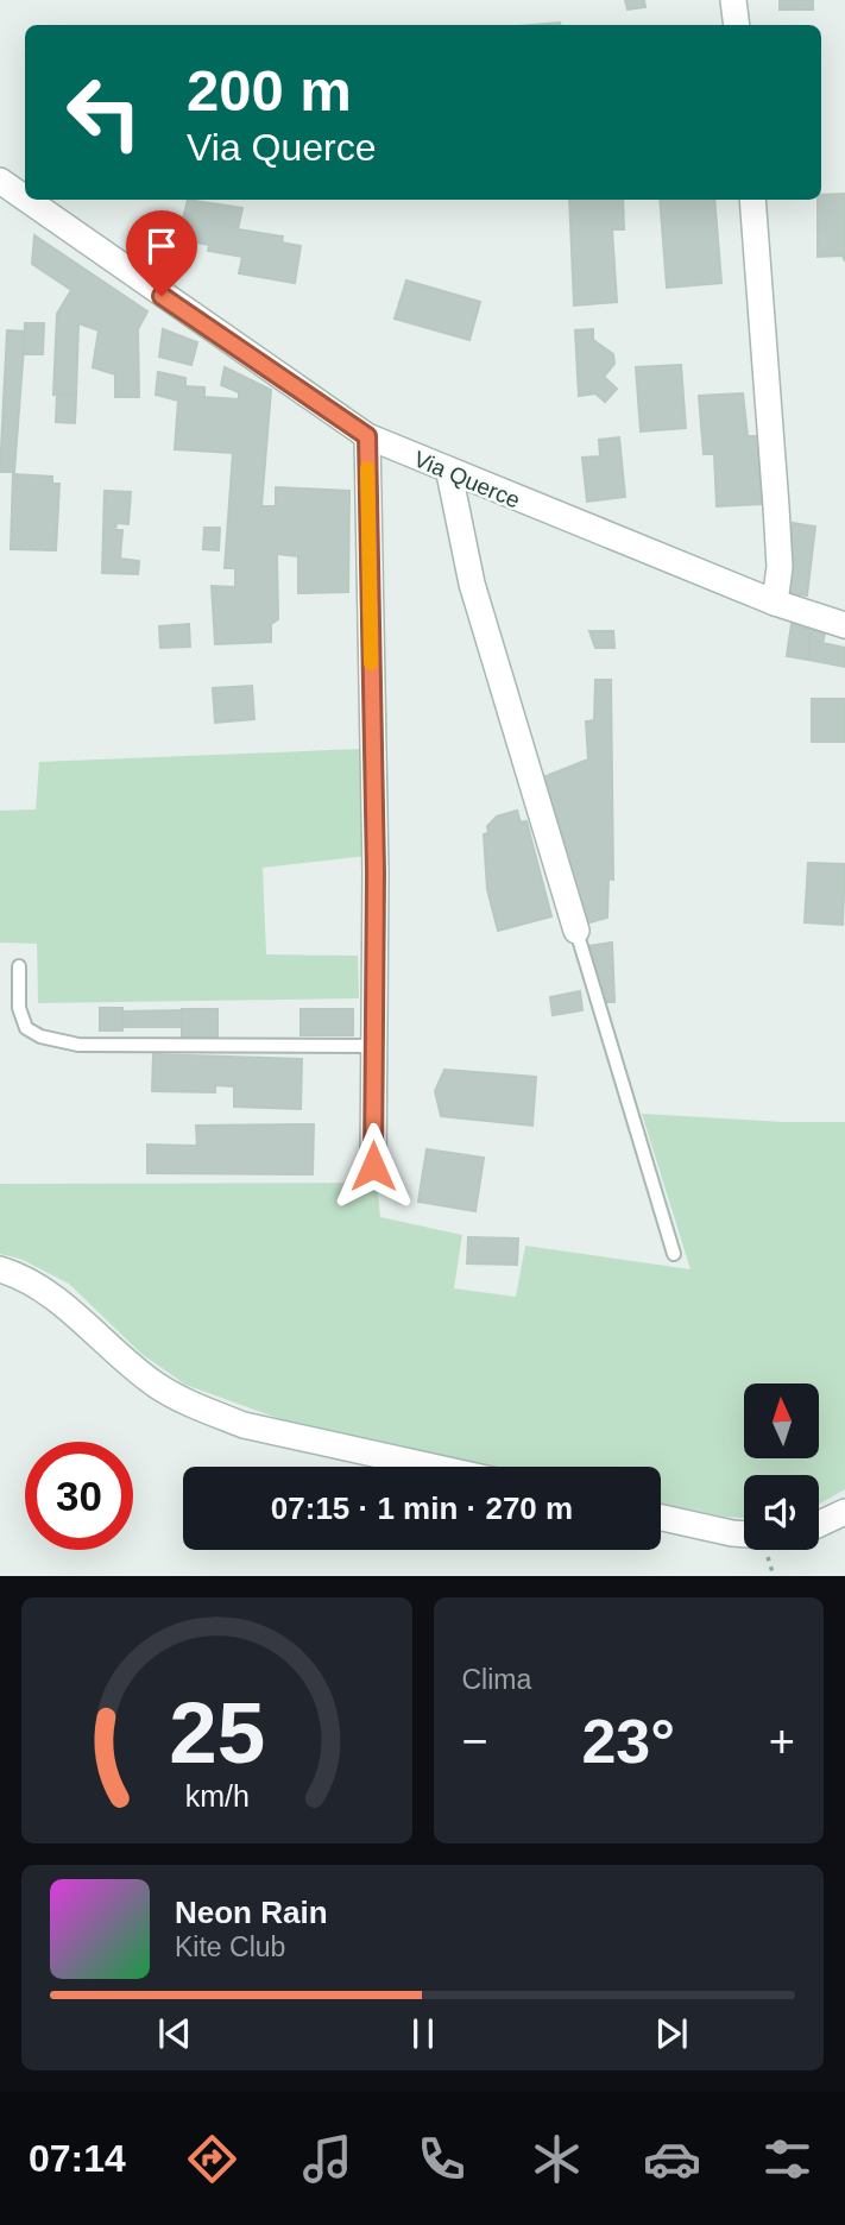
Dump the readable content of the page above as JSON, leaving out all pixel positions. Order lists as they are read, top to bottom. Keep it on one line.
{"streets":{"street":["Via Querce"]},"north":"top","page":{"turn":["200 m","Via Querce"],"limit":"30","trip":"07:15 · 1 min · 270 m","tile":"Clima","heat":["−","23°","+"],"song":["Neon Rain","Kite Club"],"tabs":"07:14","gauge":["25","km/h"]}}
